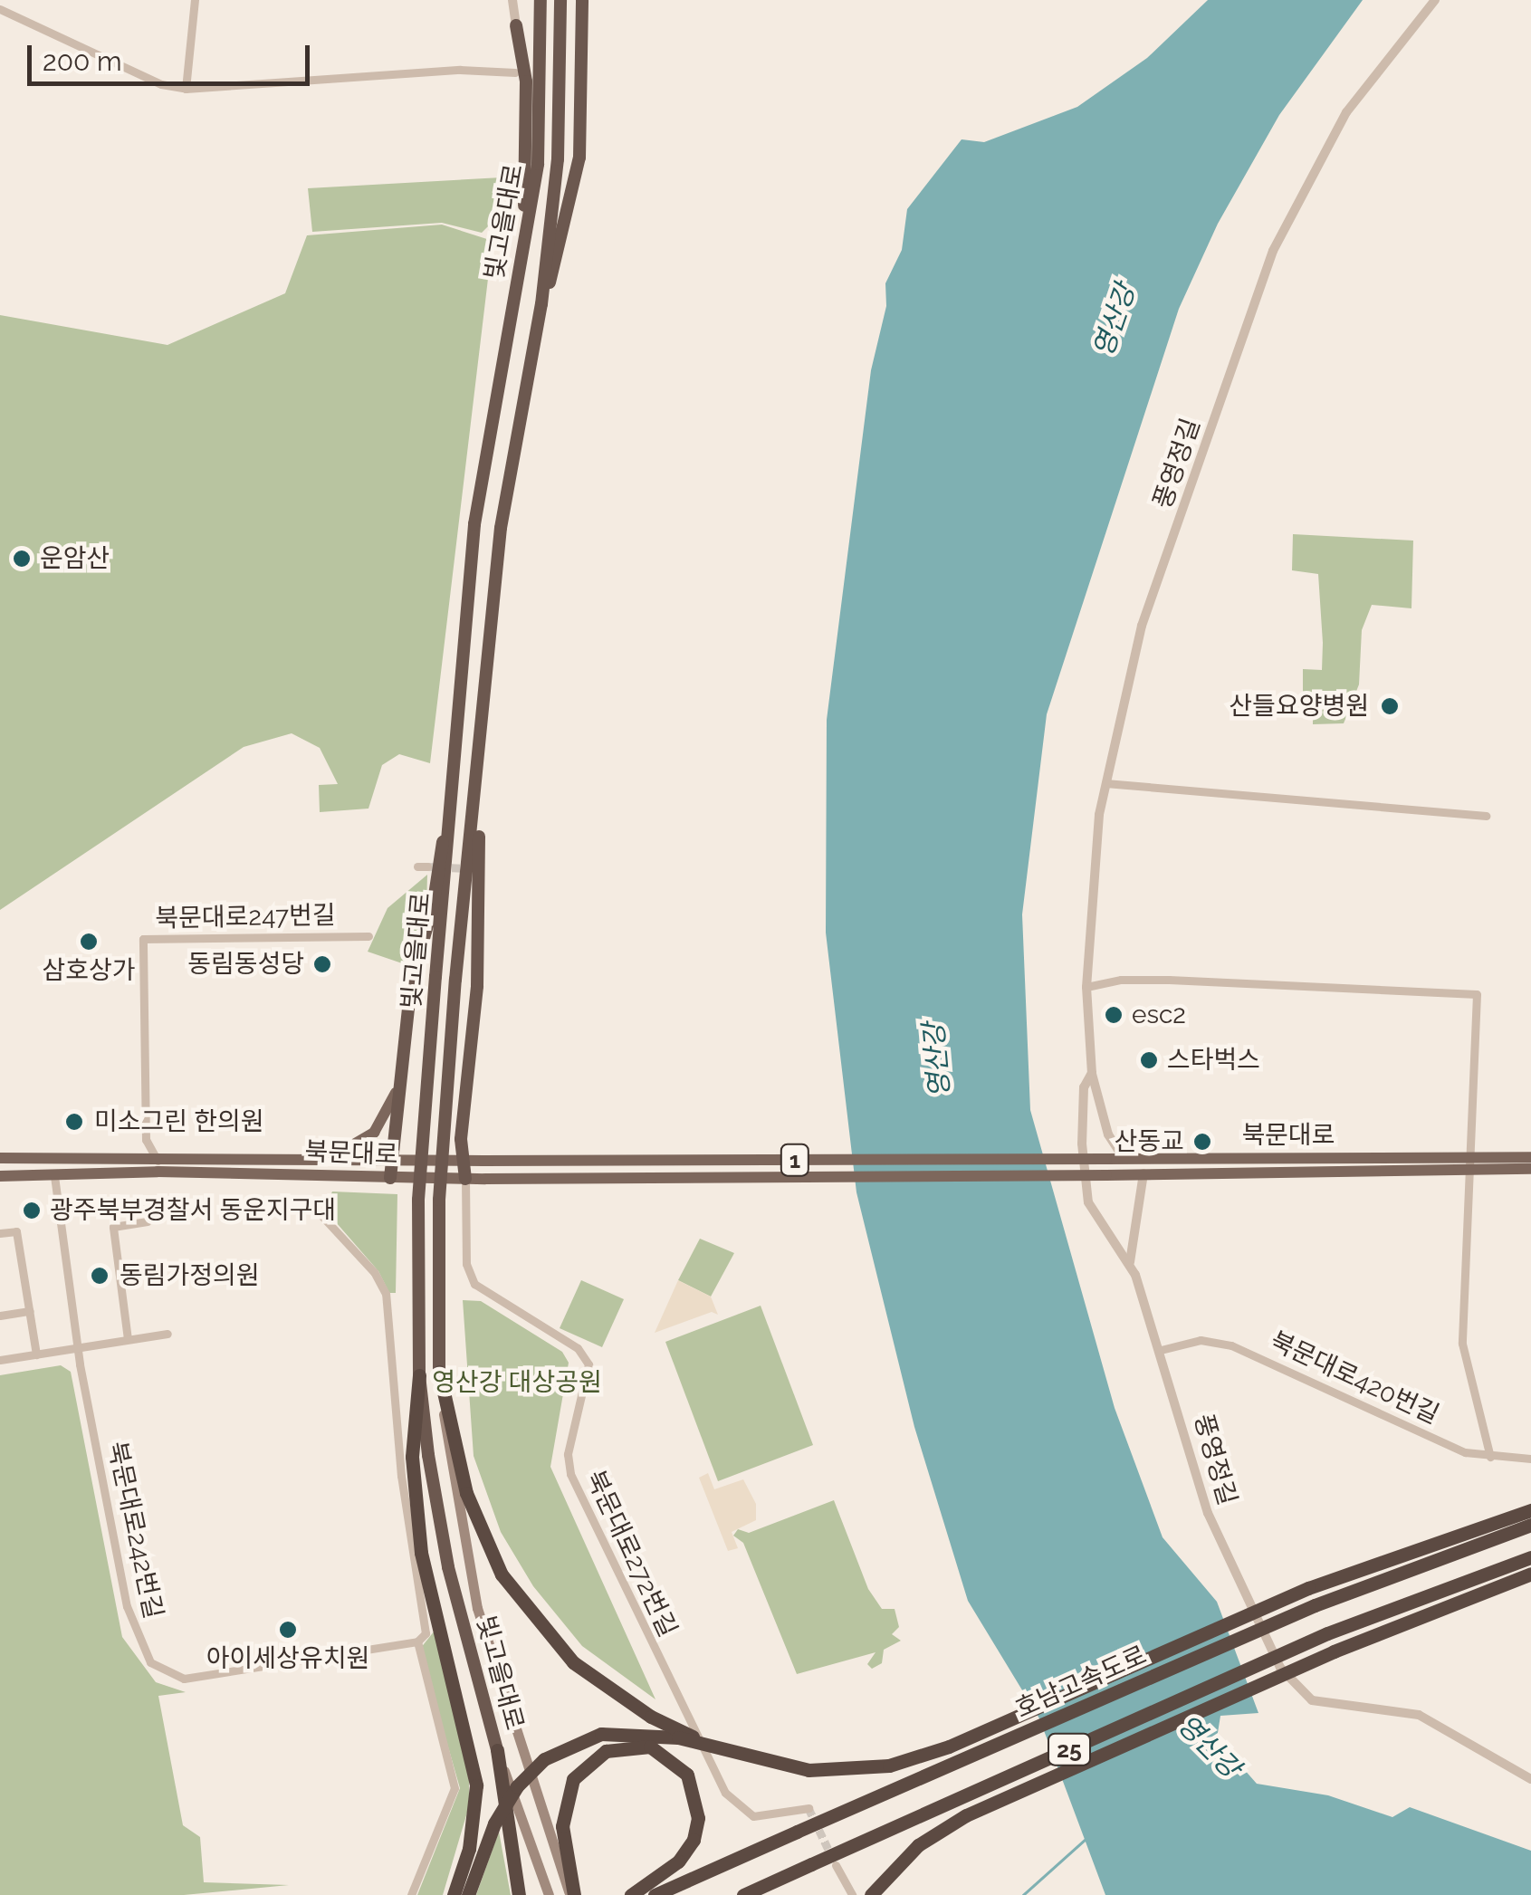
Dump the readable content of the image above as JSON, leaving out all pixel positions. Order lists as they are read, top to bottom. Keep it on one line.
{"streets":{"highway":["빛고을대로","호남고속도로","25"],"main road":["북문대로","1"],"street":["풍영정길","북문대로247번길","북문대로420번길","북문대로242번길","북문대로272번길"]},"crossings":[["풍영정길","북문대로420번길"],["북문대로247번길","북문대로"],["북문대로","북문대로242번길"],["북문대로","북문대로272번길"]],"water":["영산강"],"parks":["영산강 대상공원"],"places":["운암산","산들요양병원","삼호상가","동림동성당","esc2","스타벅스","미소그린 한의원","산동교","광주북부경찰서 동운지구대","동림가정의원","아이세상유치원"],"scale_bar":"200 m"}
